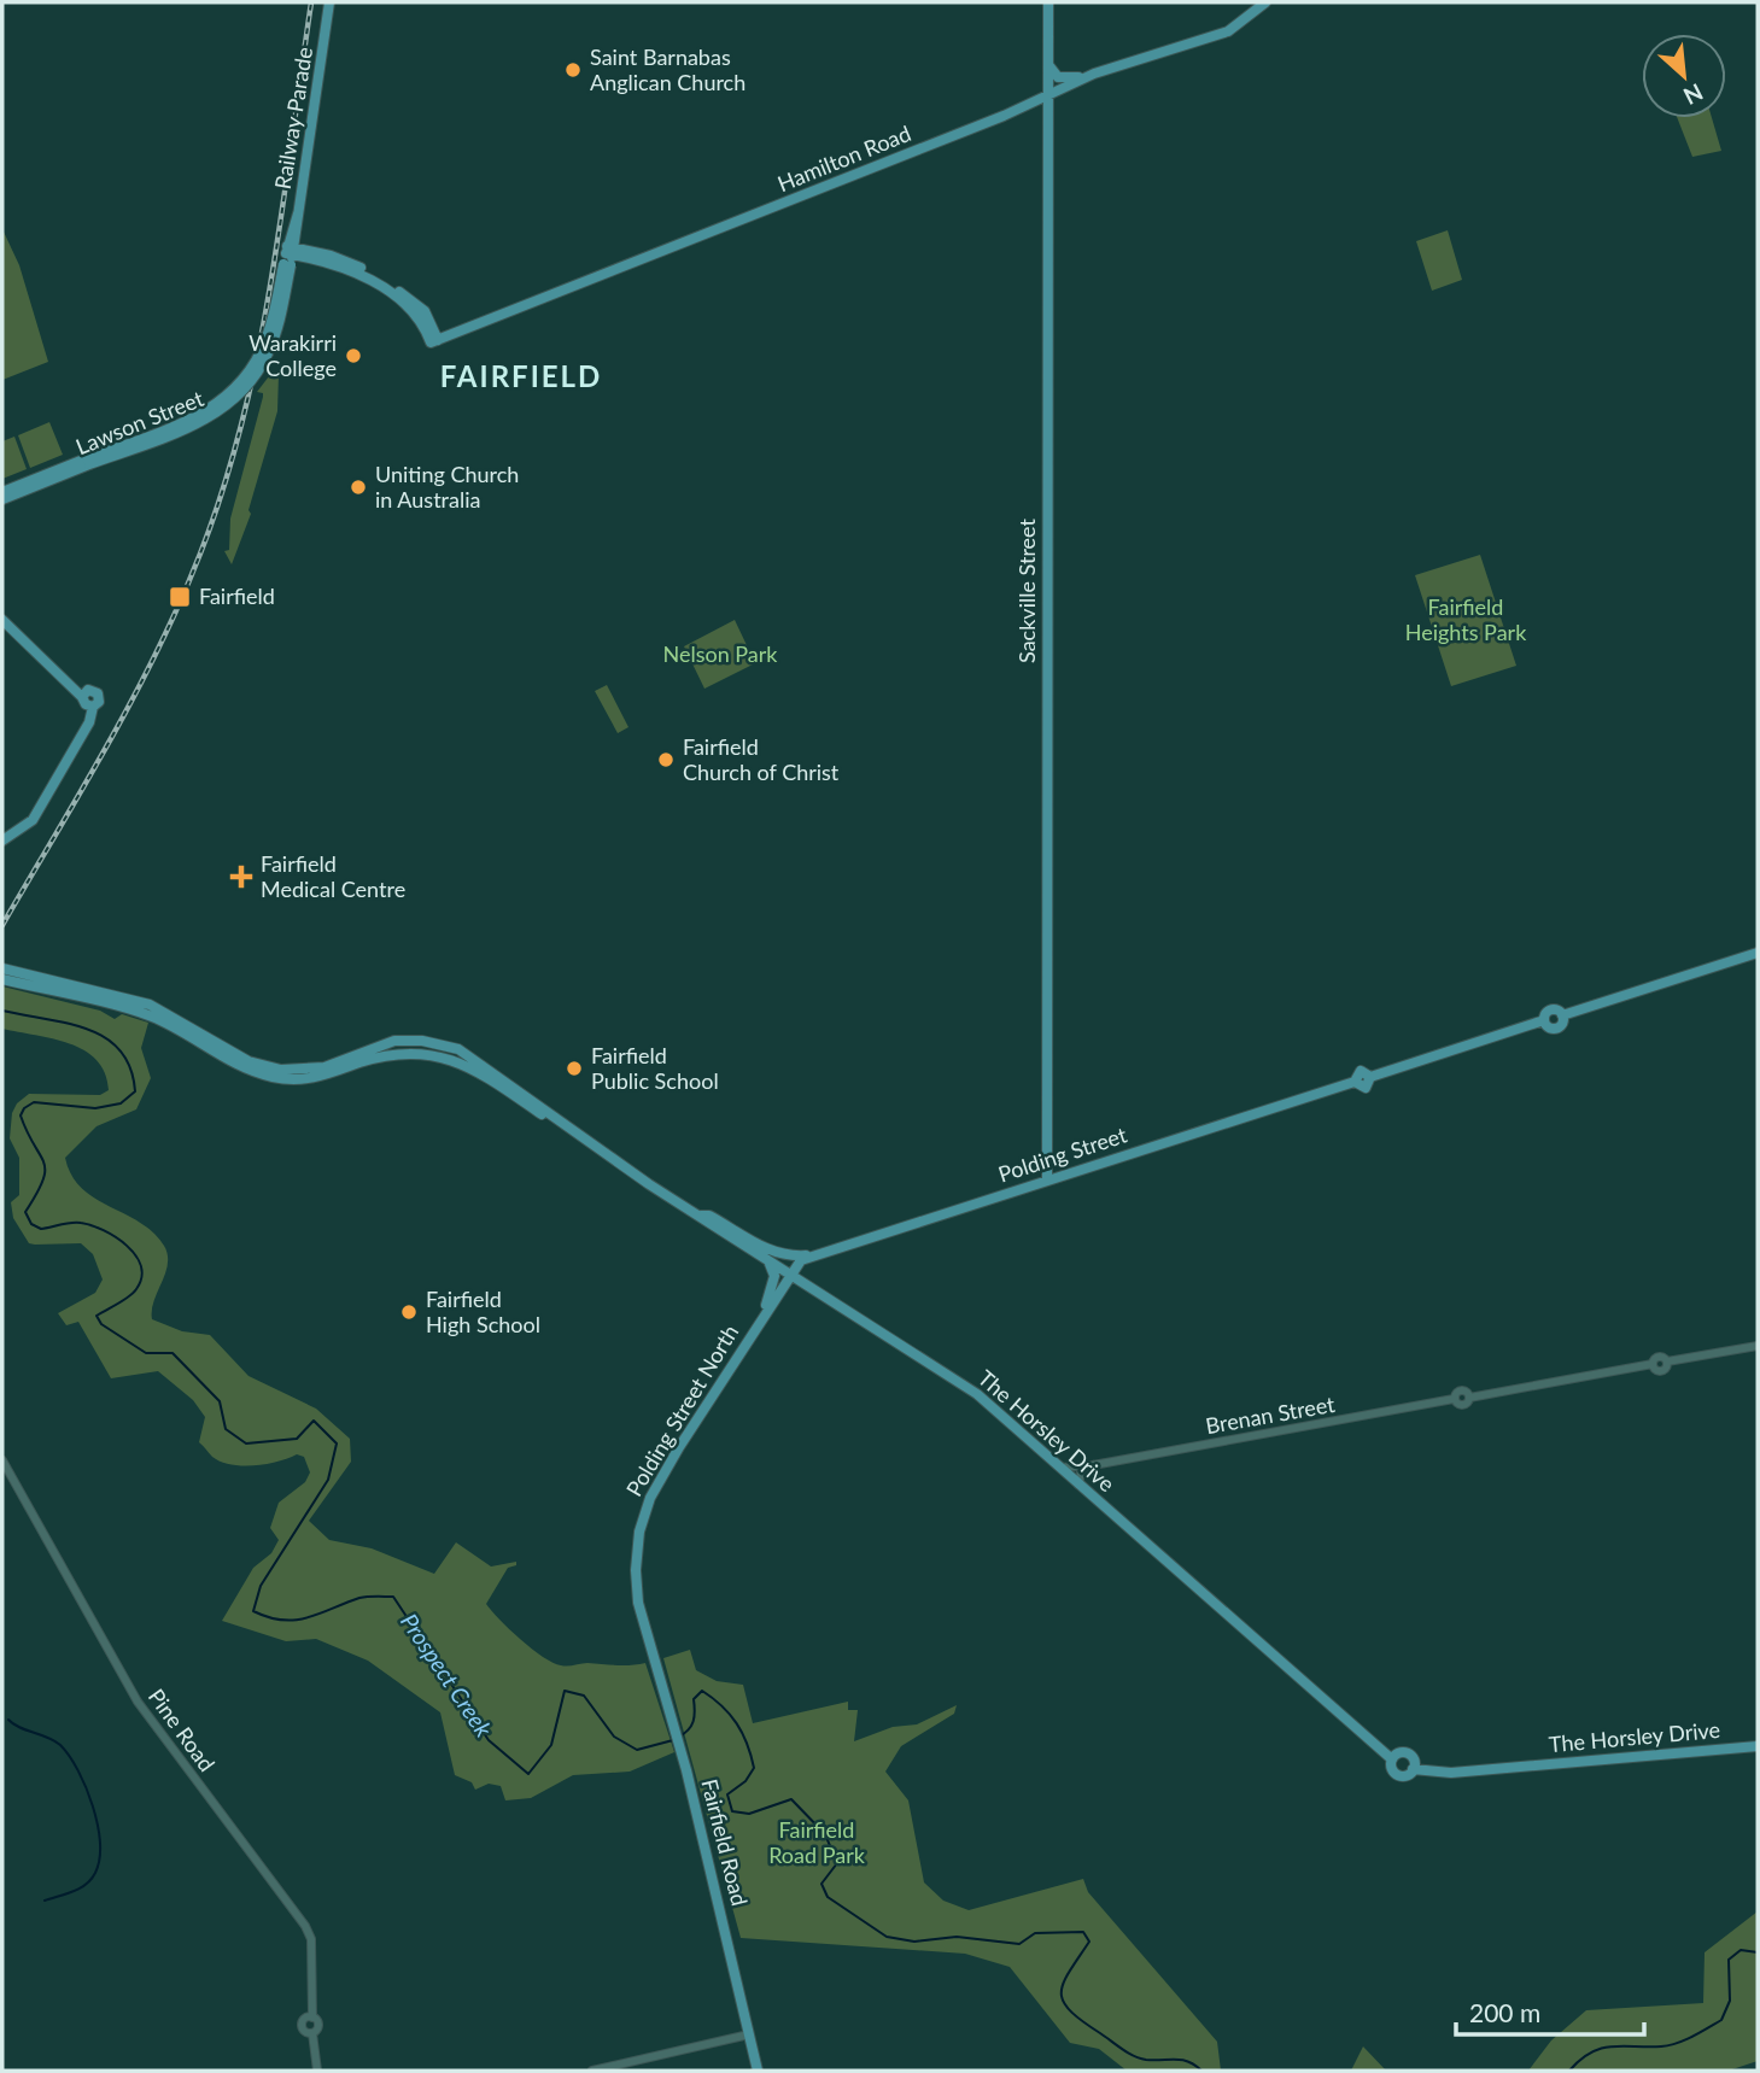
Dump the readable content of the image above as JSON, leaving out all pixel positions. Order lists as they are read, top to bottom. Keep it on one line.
{"streets":{"main road":["Railway Parade","Hamilton Road","Lawson Street","Sackville Street","Polding Street","Polding Street North","The Horsley Drive","Fairfield Road"],"street":["Brenan Street","Pine Road"]},"crossings":[["Railway Parade","Hamilton Road"],["Railway Parade","Lawson Street"],["Hamilton Road","Lawson Street"],["Hamilton Road","Sackville Street"],["Sackville Street","Polding Street"],["Polding Street","Polding Street North"],["Polding Street","The Horsley Drive"],["Polding Street North","The Horsley Drive"],["Polding Street North","Fairfield Road"],["Brenan Street","The Horsley Drive"]],"districts":["FAIRFIELD"],"water":["Prospect Creek"],"parks":["Fairfield Heights Park","Nelson Park","Fairfield Road Park"],"places":{"other":["Saint Barnabas Anglican Church","Warakirri College","Uniting Church in Australia","Fairfield Church of Christ","Fairfield Public School","Fairfield High School"],"transit":["Fairfield"],"health":["Fairfield Medical Centre"]},"scale_bar":"200 m","north":"bottom right"}
